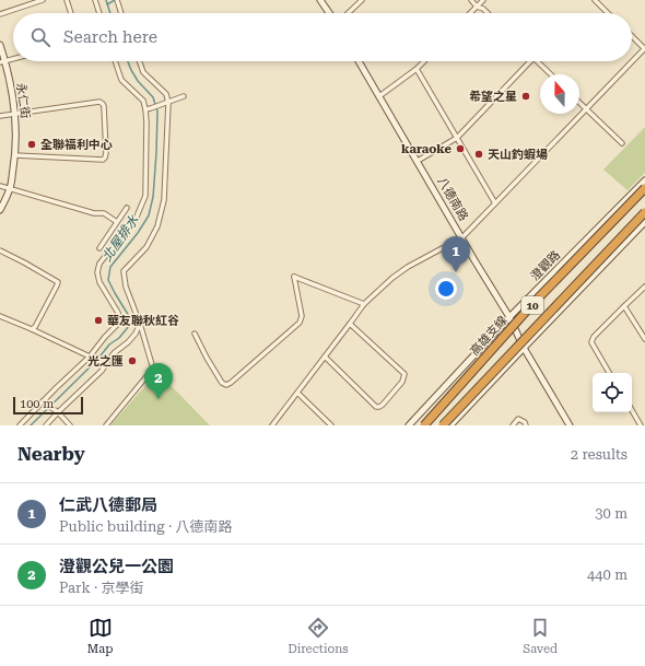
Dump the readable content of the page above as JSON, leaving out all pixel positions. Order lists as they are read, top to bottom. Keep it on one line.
{"streets":{"highway":["10","高雄支線"],"street":["永仁街","八德南路","澄觀路"]},"crossings":[["八德南路","澄觀路"]],"water":["北屋排水"],"places":["希望之星","全聯福利中心","karaoke","天山釣蝦場","華友聯秋紅谷","光之匯"],"scale_bar":"100 m","north":"top","page":{"search":"Search here","pins":["1","2"],"scale":"100 m","heading":["Nearby","2 results"],"list":[{"mark":"1","name":"仁武八德郵局","note":"Public building · 八德南路","value":"30 m"},{"mark":"2","name":"澄觀公兒一公園","note":"Park · 京學街","value":"440 m"}],"nav":["Map","Directions","Saved"]}}
